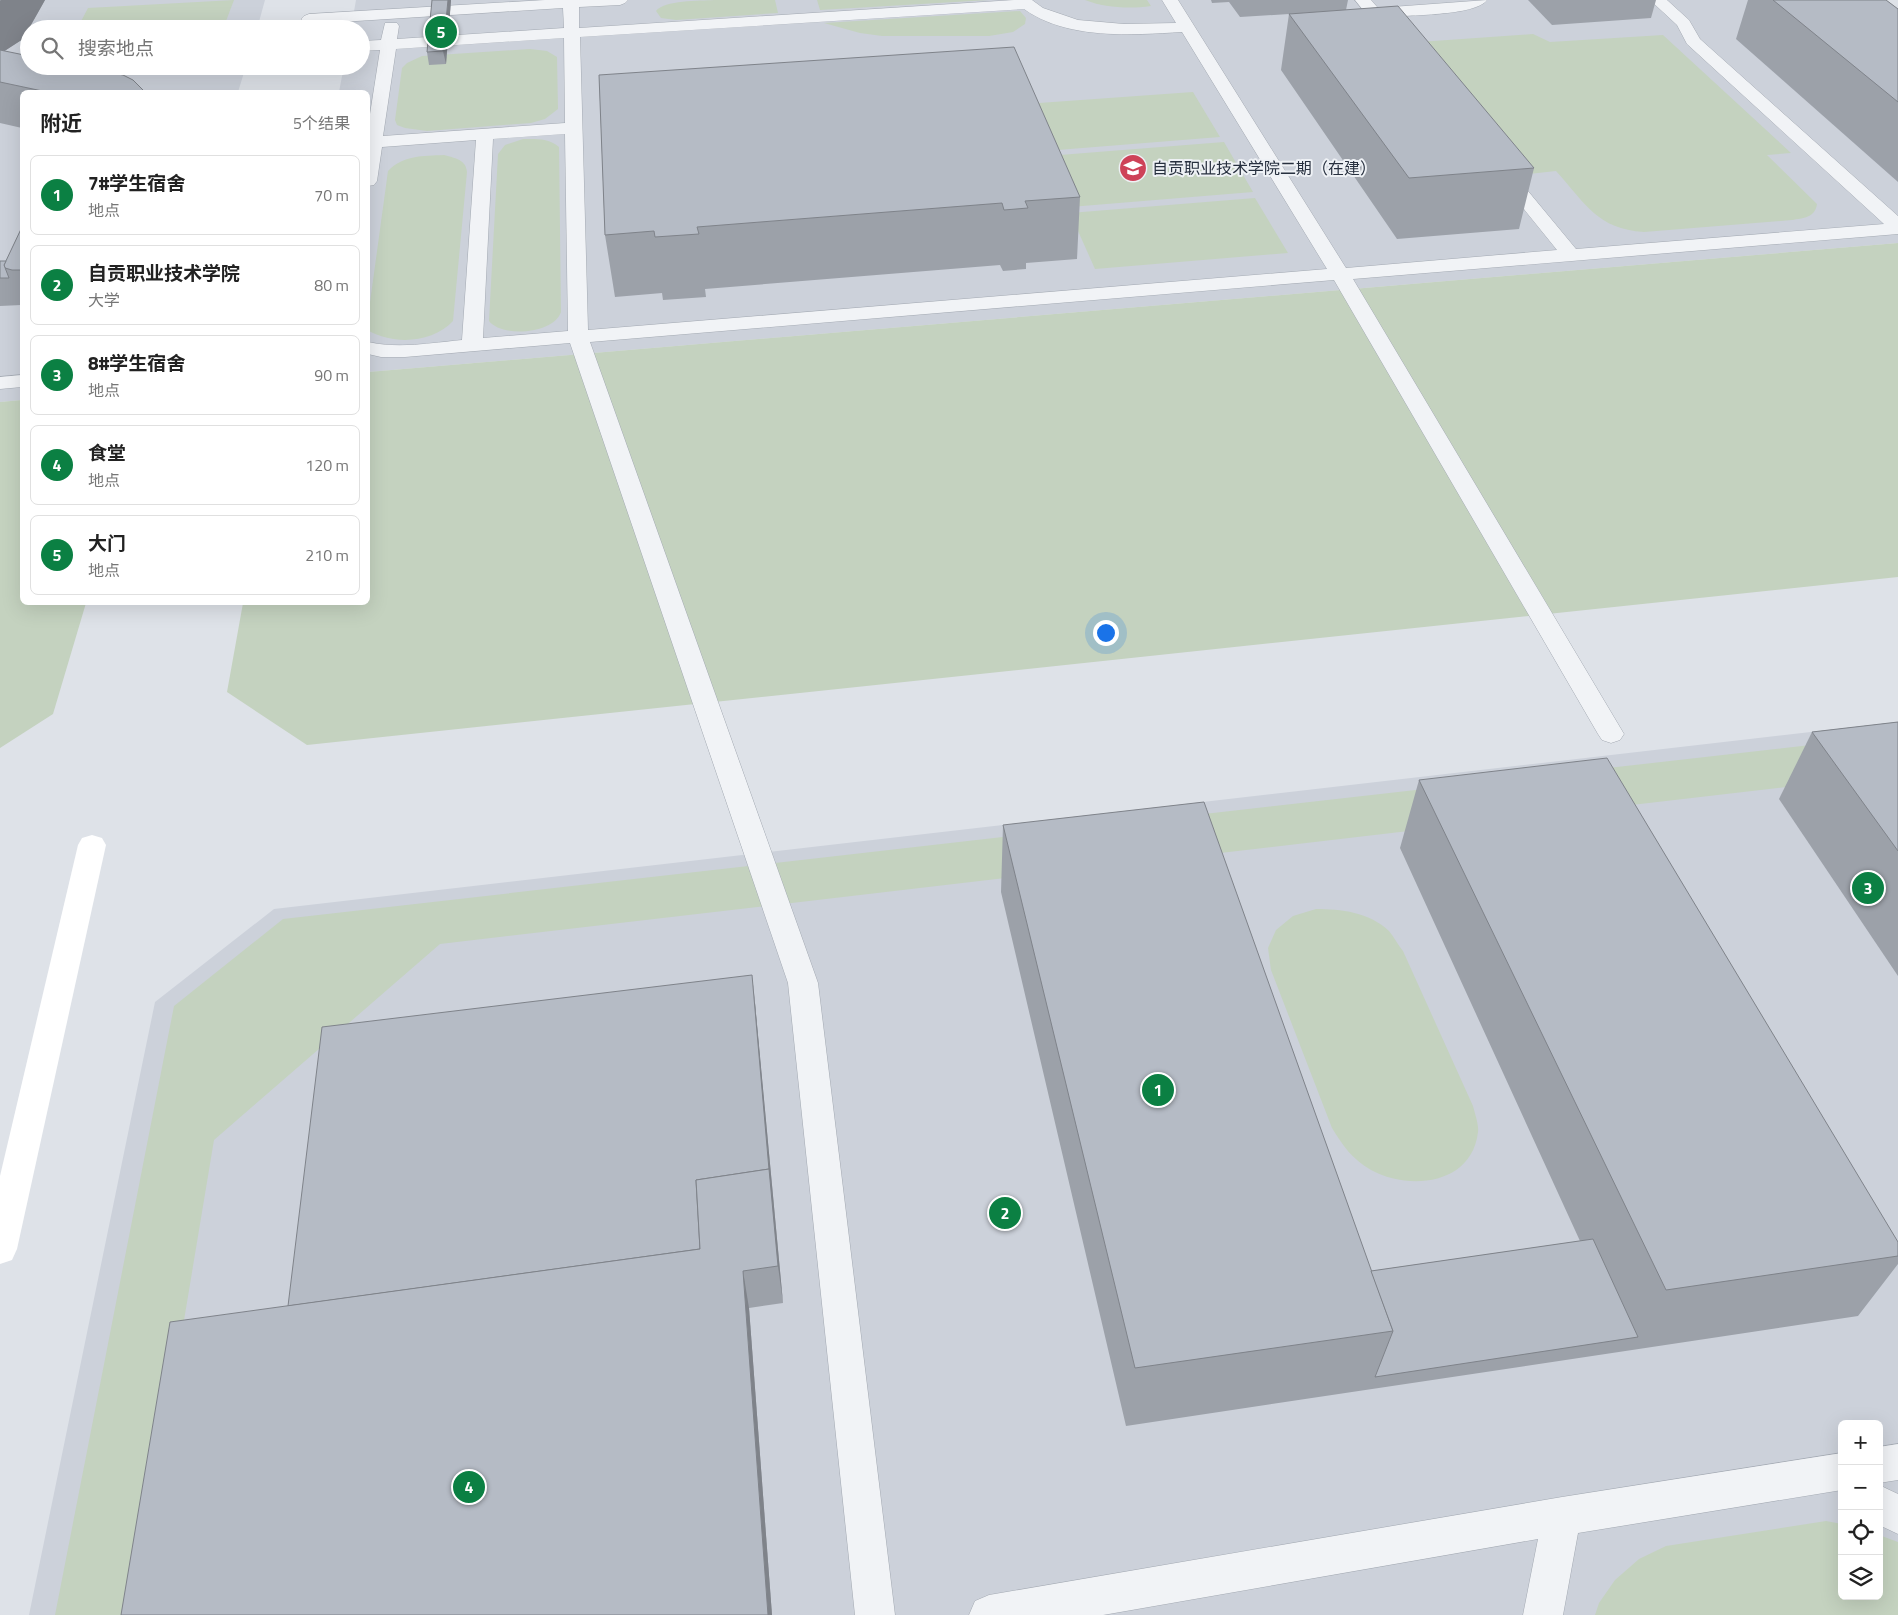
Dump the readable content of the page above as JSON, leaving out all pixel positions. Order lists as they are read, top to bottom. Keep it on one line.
{"places":{"school or university":["自贡职业技术学院二期（在建）"]},"page":{"pins":["5","3","1","2","4"],"search":"搜索地点","heading":["附近","5个结果"],"list":[{"mark":"1","name":"7#学生宿舍","note":"地点","value":"70 m"},{"mark":"2","name":"自贡职业技术学院","note":"大学","value":"80 m"},{"mark":"3","name":"8#学生宿舍","note":"地点","value":"90 m"},{"mark":"4","name":"食堂","note":"地点","value":"120 m"},{"mark":"5","name":"大门","note":"地点","value":"210 m"}],"map_buttons":["+","−"]}}
